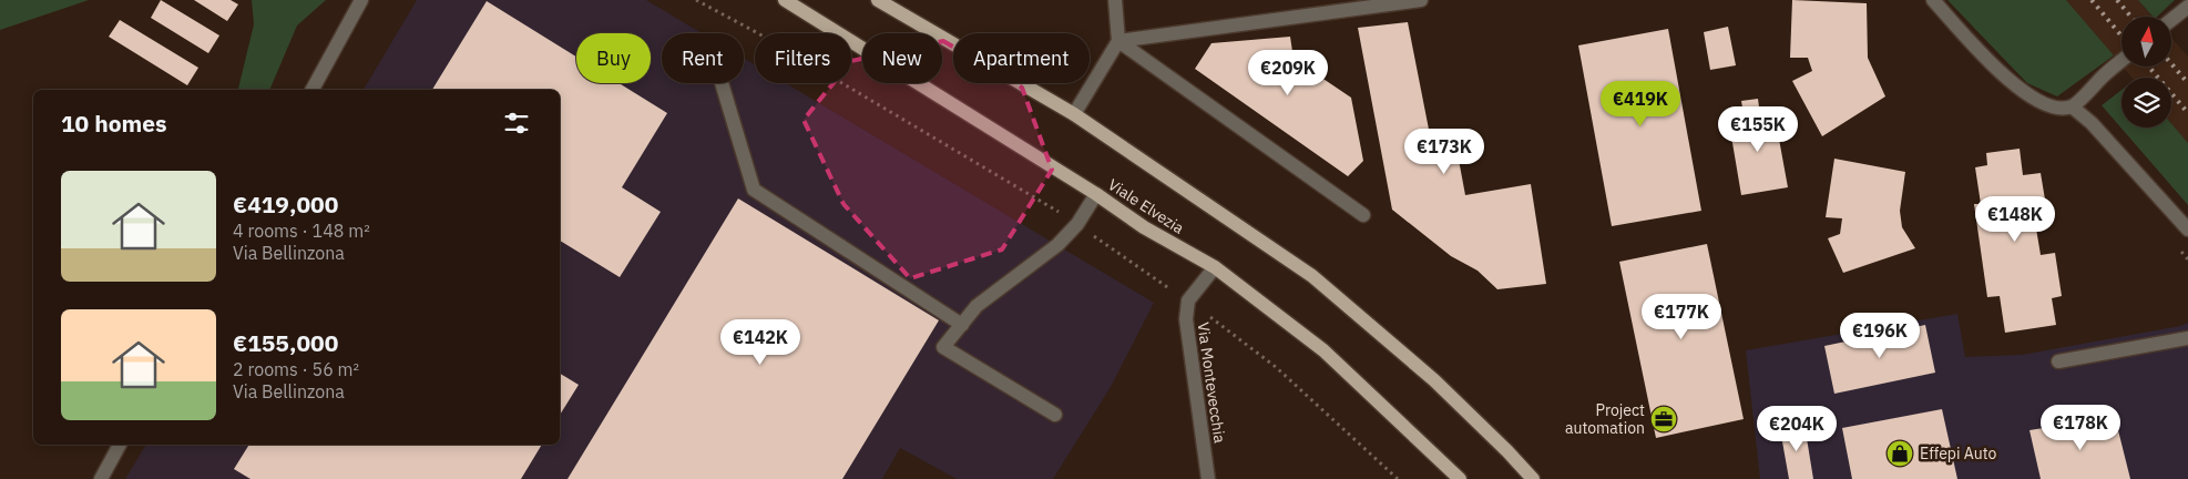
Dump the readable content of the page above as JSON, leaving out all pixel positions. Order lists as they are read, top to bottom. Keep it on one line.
{"streets":{"main road":["Viale Elvezia"],"street":["Via Montevecchia"]},"crossings":[["Viale Elvezia","Via Montevecchia"]],"places":{"office":["Project automation"],"shop":["Effepi Auto"]},"north":"top","page":{"chip":["Buy","Rent","Filters","New","Apartment"],"price":["€209K","€419K","€155K","€173K","€148K","€177K","€196K","€142K","€178K","€204K"],"heading":"10 homes","list":[{"name":"€419,000","note":"4 rooms · 148 m² · Via Bellinzona"},{"name":"€155,000","note":"2 rooms · 56 m² · Via Bellinzona"}]}}
